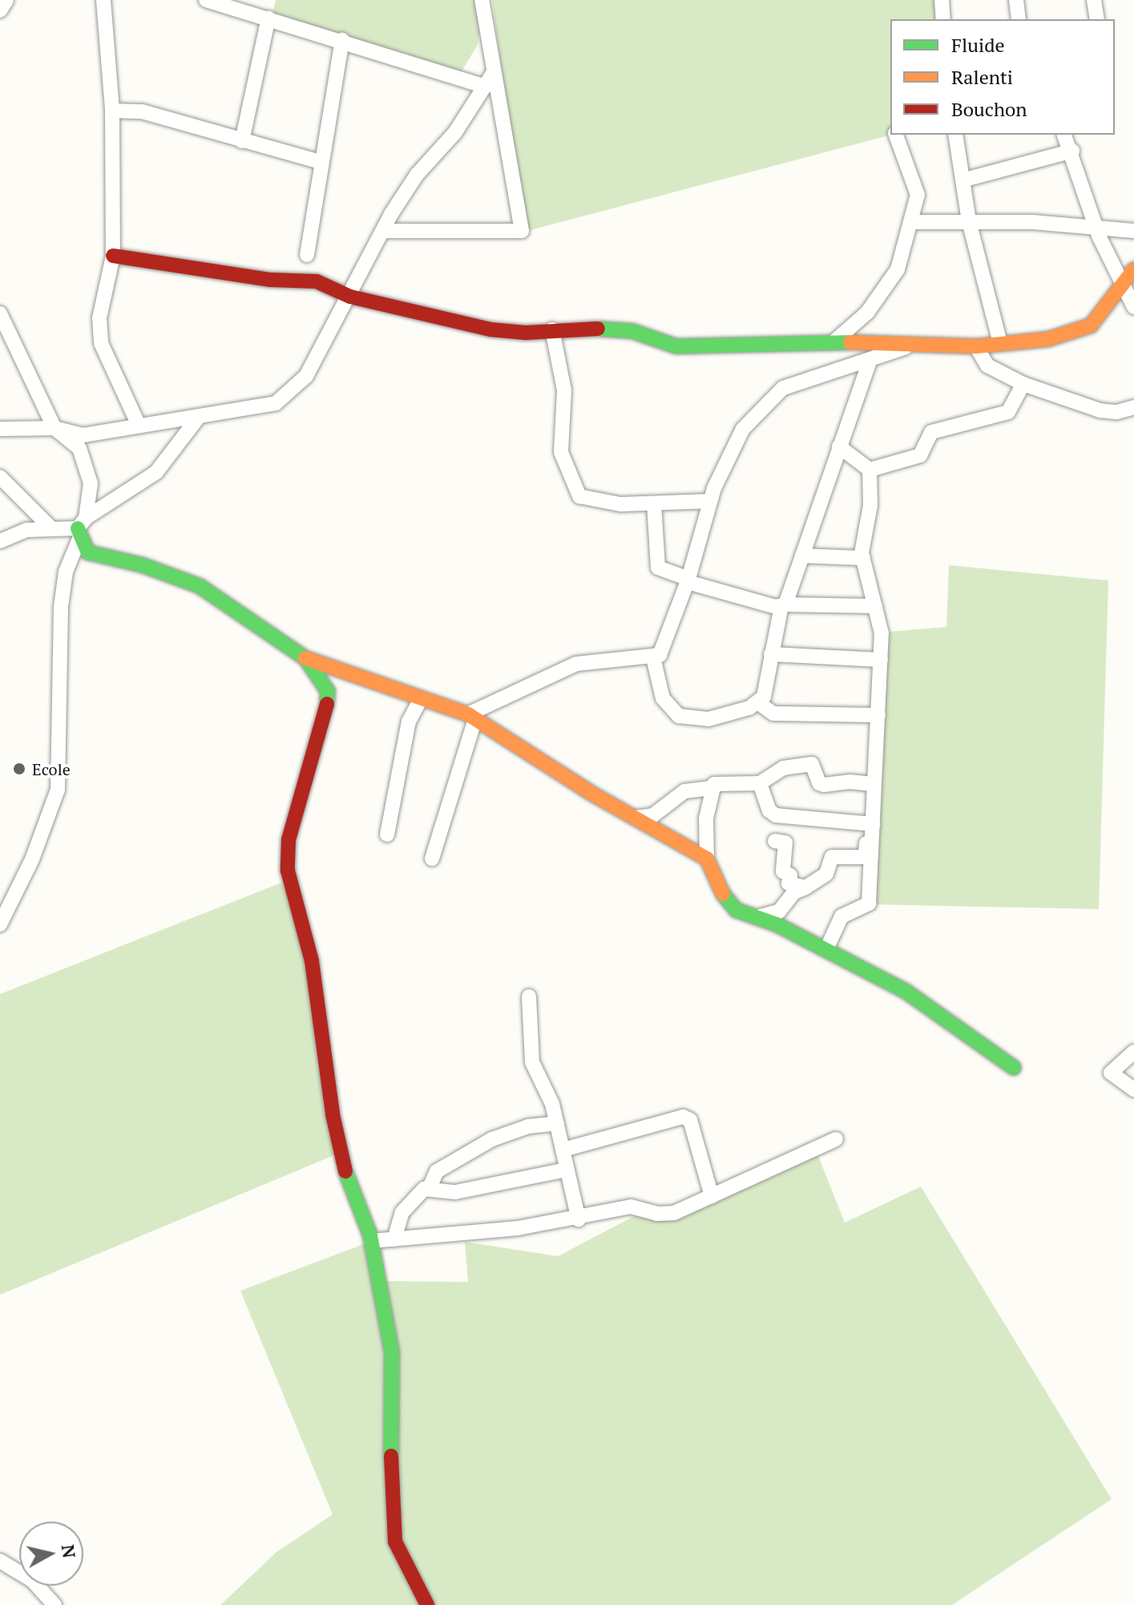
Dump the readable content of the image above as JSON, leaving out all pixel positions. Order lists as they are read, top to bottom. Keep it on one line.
{"places":["Ecole"],"legend":["Fluide","Ralenti","Bouchon"],"north":"right"}
